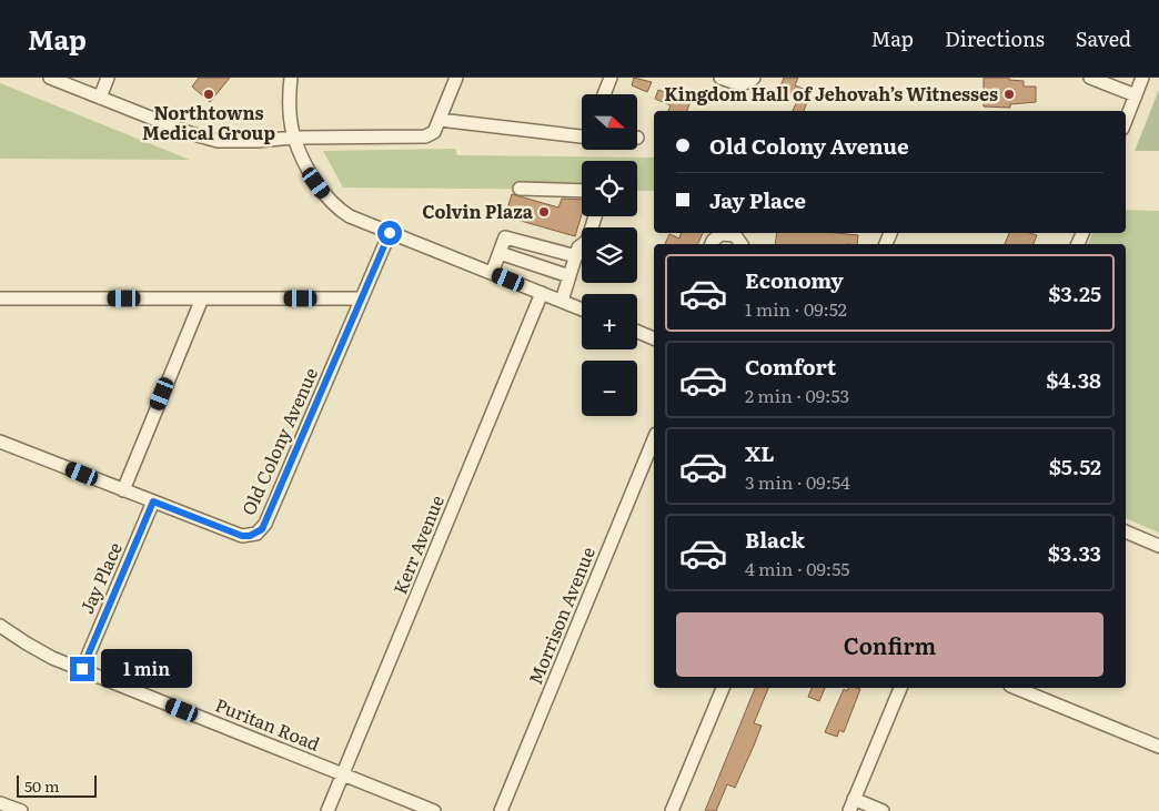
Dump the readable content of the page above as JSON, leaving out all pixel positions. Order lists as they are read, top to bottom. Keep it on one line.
{"streets":{"street":["Old Colony Avenue","Kerr Avenue","Jay Place","Morrison Avenue","Puritan Road"]},"crossings":[["Old Colony Avenue","Jay Place"],["Kerr Avenue","Puritan Road"],["Jay Place","Puritan Road"]],"places":["Northtowns Medical Group","Kingdom Hall of Jehovah’s Witnesses","Colvin Plaza"],"scale_bar":"50 m","north":"right","page":{"header":"Map","nav":["Map","Directions","Saved"],"map_buttons":["+","−"],"banner":["Old Colony Avenue","Jay Place"],"list":[{"name":"Economy","note":"1 min · 09:52","value":"$3.25"},{"name":"Comfort","note":"2 min · 09:53","value":"$4.38"},{"name":"XL","note":"3 min · 09:54","value":"$5.52"},{"name":"Black","note":"4 min · 09:55","value":"$3.33"}],"buttons":"Confirm","bubble":"1 min","scale":"50 m"}}
